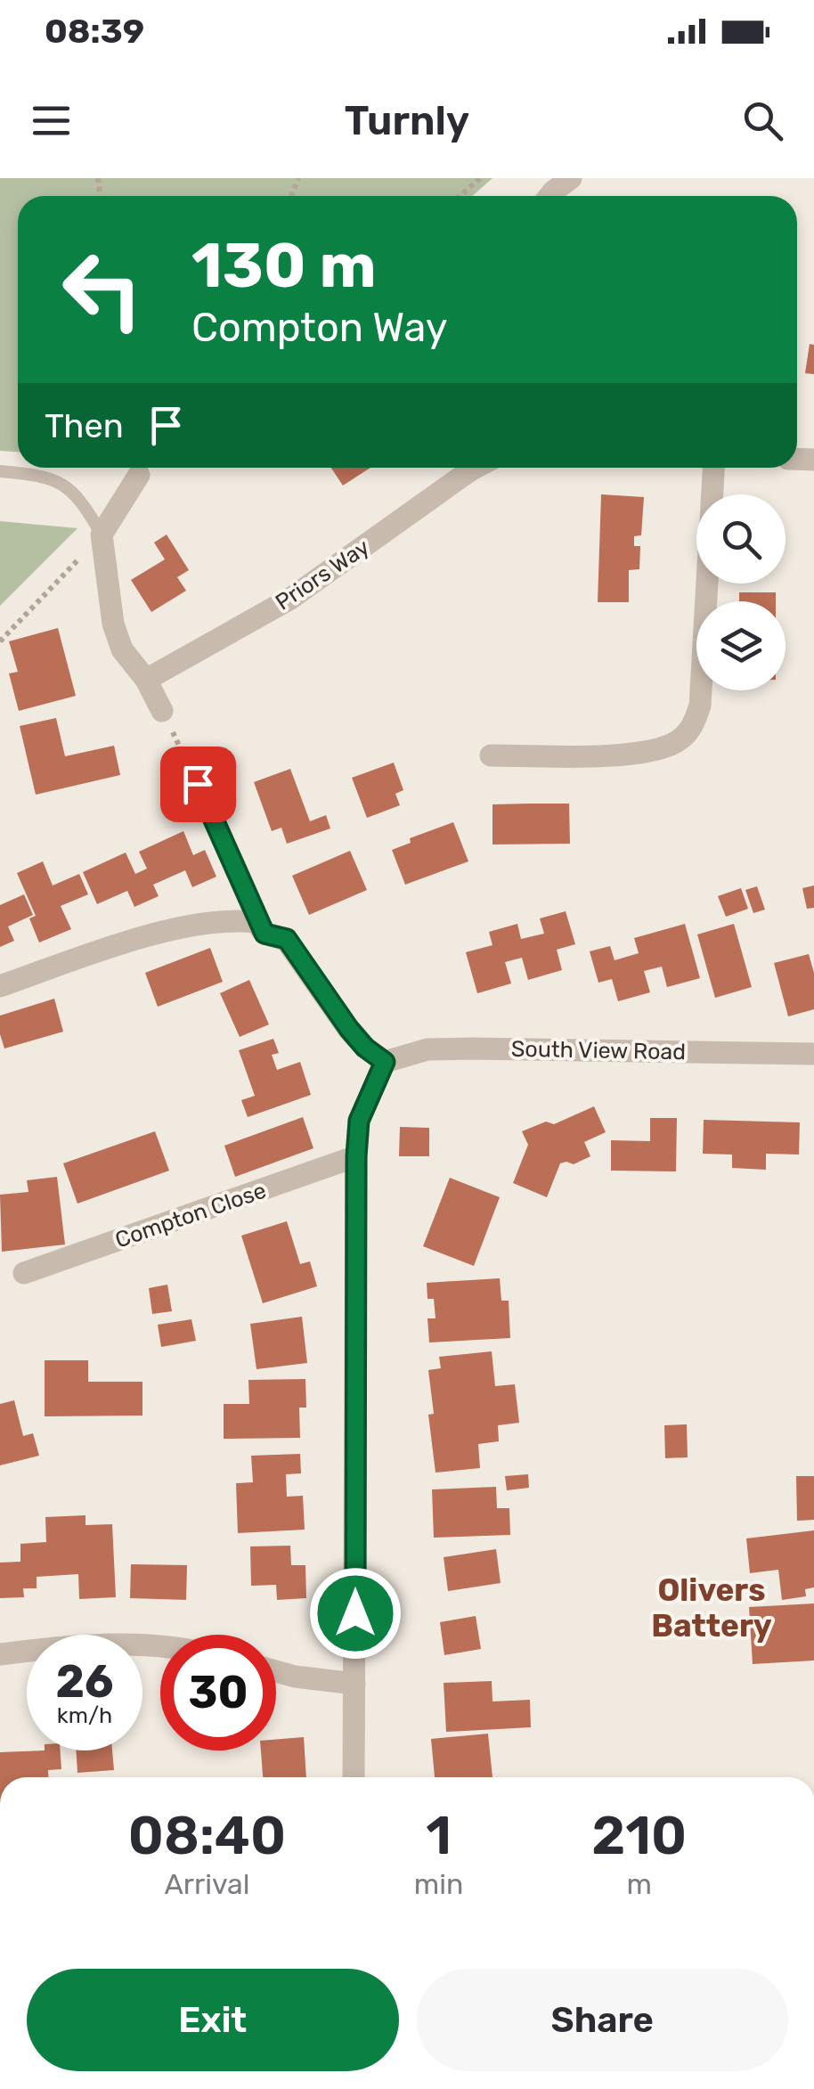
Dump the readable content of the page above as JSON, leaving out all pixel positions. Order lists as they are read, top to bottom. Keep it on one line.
{"streets":{"street":["Priors Way","South View Road","Compton Close"]},"districts":["Olivers Battery"],"page":{"status":"08:39","header":"Turnly","turn":["130 m","Compton Way"],"then":"Then","speed":"26 km/h","limit":"30","eta":["08:40","Arrival","1","min","210","m"],"buttons":["Exit","Share"]}}
